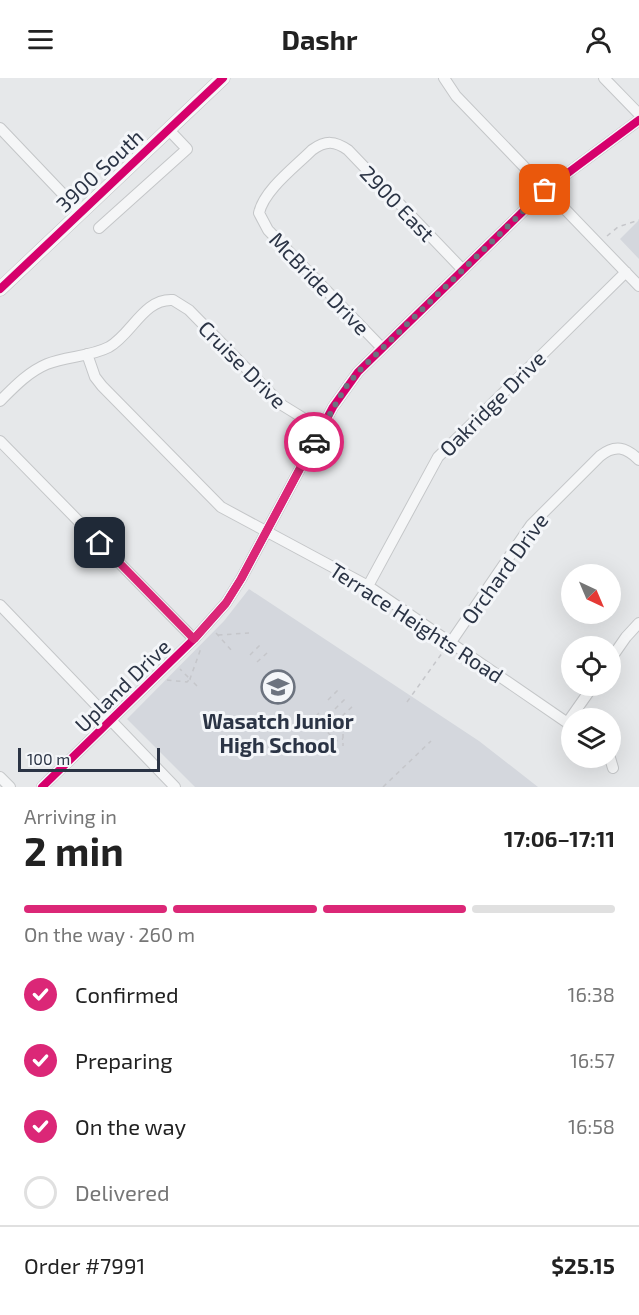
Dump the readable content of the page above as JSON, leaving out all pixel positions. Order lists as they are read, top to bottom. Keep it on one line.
{"streets":{"main road":["3900 South"],"street":["2900 East","McBride Drive","Cruise Drive","Oakridge Drive","Orchard Drive","Terrace Heights Road","Upland Drive"]},"crossings":[["2900 East","McBride Drive"],["2900 East","Upland Drive"],["McBride Drive","Upland Drive"],["Cruise Drive","Terrace Heights Road"],["Cruise Drive","Upland Drive"],["Oakridge Drive","Terrace Heights Road"],["Orchard Drive","Terrace Heights Road"],["Terrace Heights Road","Upland Drive"]],"places":{"school or university":["Wasatch Junior High School"]},"scale_bar":"100 m","north":"bottom right","page":{"header":"Dashr","scale":"100 m","heading":["2 min","Arriving in","17:06–17:11"],"panel":["Order #7991","$25.15"],"bar":"On the way · 260 m","list":[["Confirmed","16:38"],["Preparing","16:57"],["On the way","16:58"],"Delivered"]}}
